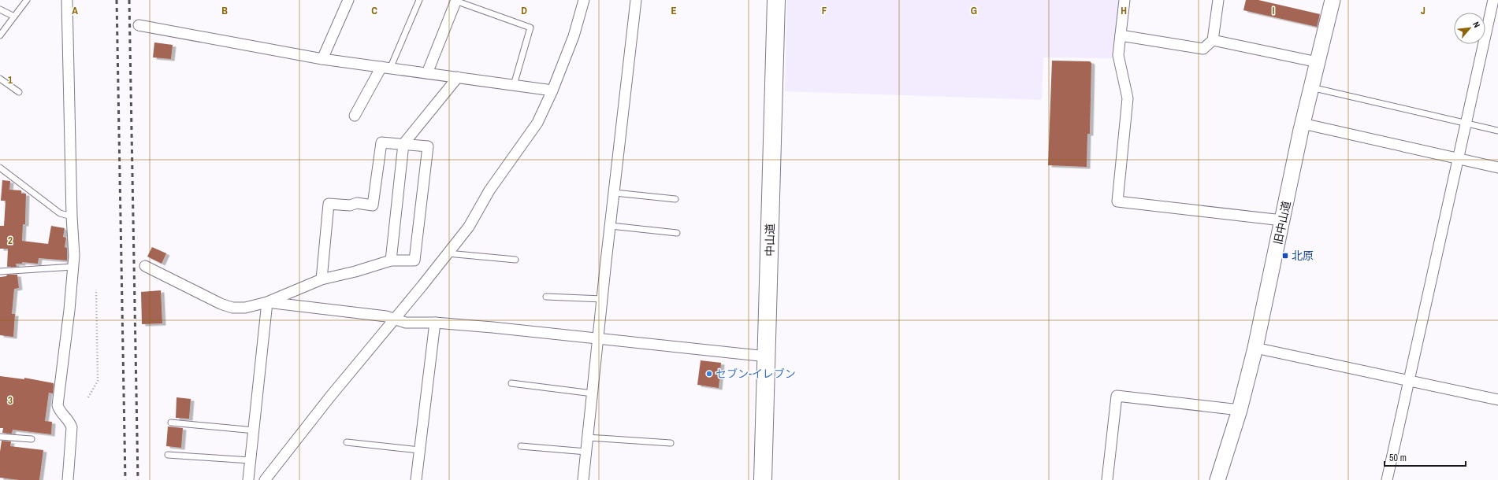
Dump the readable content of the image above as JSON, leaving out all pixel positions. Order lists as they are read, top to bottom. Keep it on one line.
{"streets":{"highway":["中山道"],"main road":["旧中山道"]},"places":{"transit":["北原"],"other":["セブン-イレブン"]},"scale_bar":"50 m","north":"top right","grid":{"columns":["A","B","C","D","E","F","G","H","I","J"],"rows":["1","2","3"]}}
